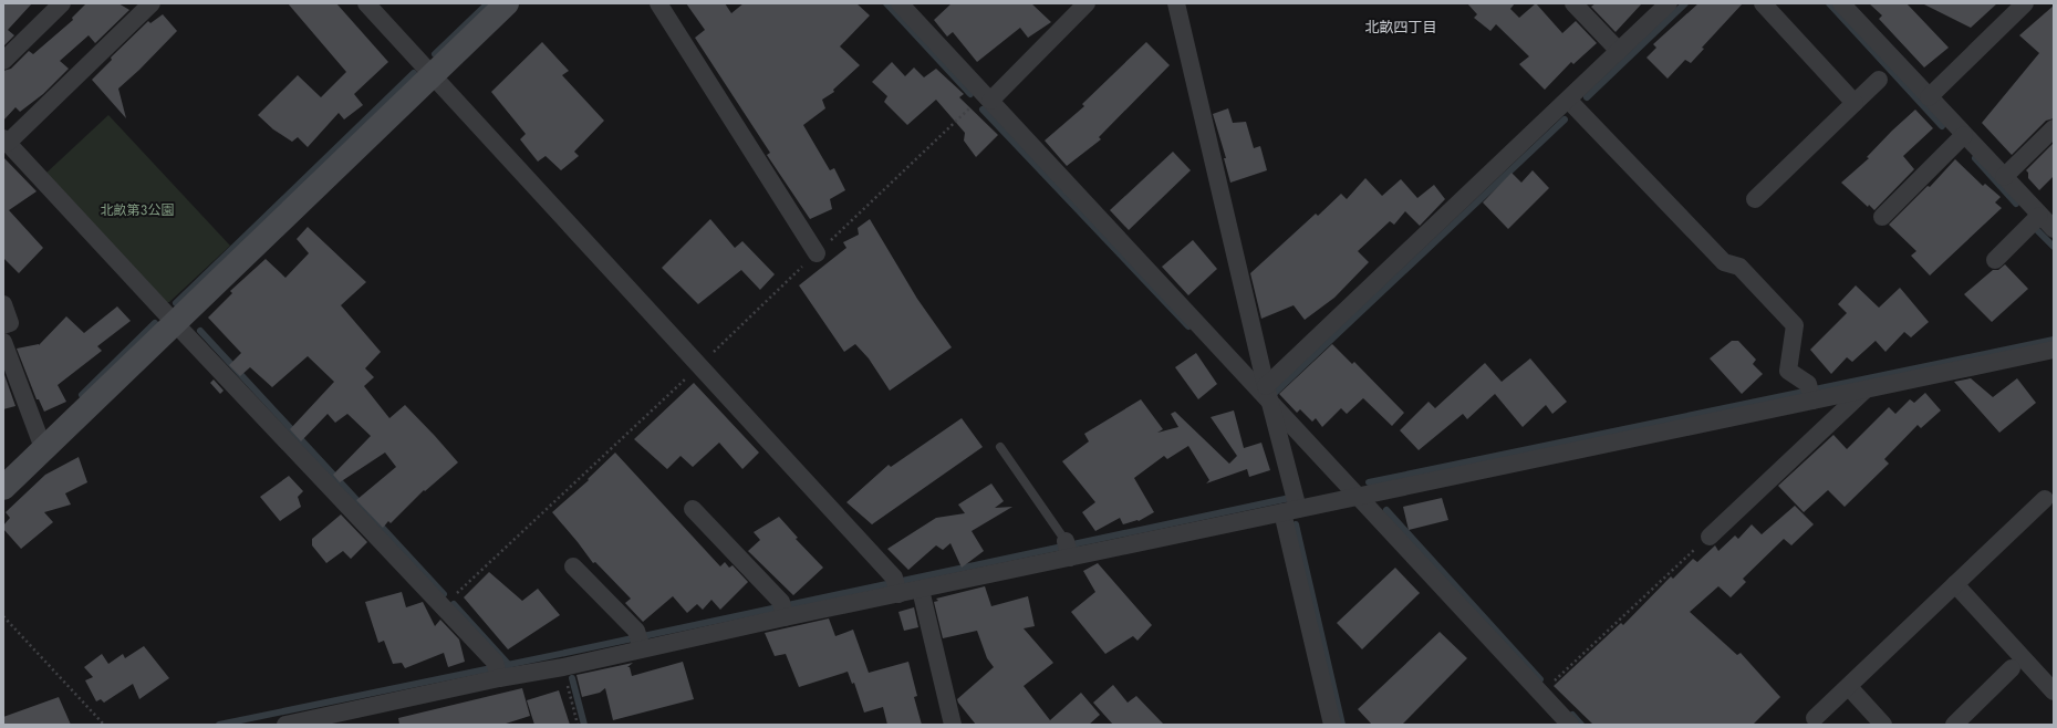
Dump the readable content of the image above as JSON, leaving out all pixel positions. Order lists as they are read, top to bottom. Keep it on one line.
{"districts":["北畝四丁目"],"parks":["北畝第３公園"]}
